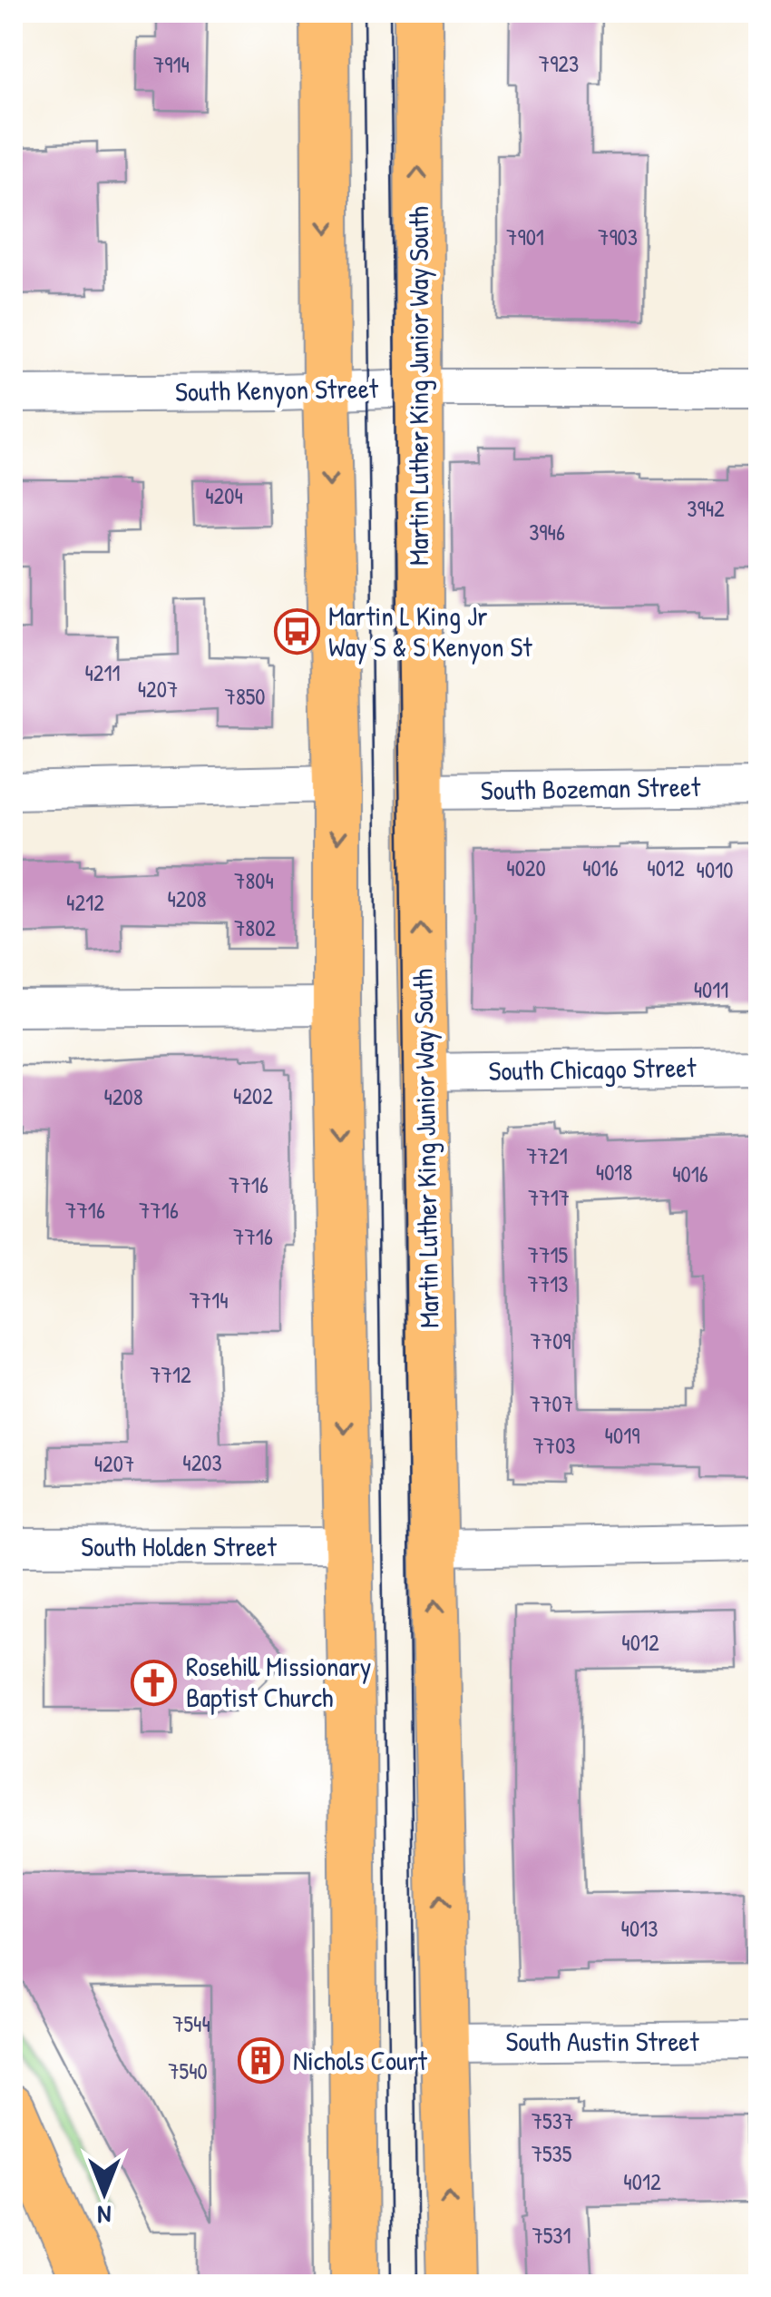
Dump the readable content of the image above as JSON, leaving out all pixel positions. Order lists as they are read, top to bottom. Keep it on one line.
{"streets":{"main road":["Martin Luther King Junior Way South"],"street":["South Kenyon Street","South Bozeman Street","South Chicago Street","South Holden Street","South Austin Street"]},"crossings":[["Martin Luther King Junior Way South","South Kenyon Street"],["Martin Luther King Junior Way South","South Bozeman Street"],["Martin Luther King Junior Way South","South Chicago Street"],["Martin Luther King Junior Way South","South Austin Street"]],"places":{"bus stop":["Martin L King Jr Way S & S Kenyon St"],"church":["Rosehill Missionary Baptist Church"],"building":["Nichols Court"]},"house_numbers":["7923","7914","7901","7903","4204","3942","3946","4211","4207","7850","4020","4016","4012","4010","7804","4208","4212","7802","4011","4202","4208","7721","4018","4016","7716","7717","7716","7716","7716","7715","7713","7714","7709","7712","7707","4019","7703","4203","4207","4012","4013","7544","7540","7537","7535","4012","7531"],"north":"bottom"}
